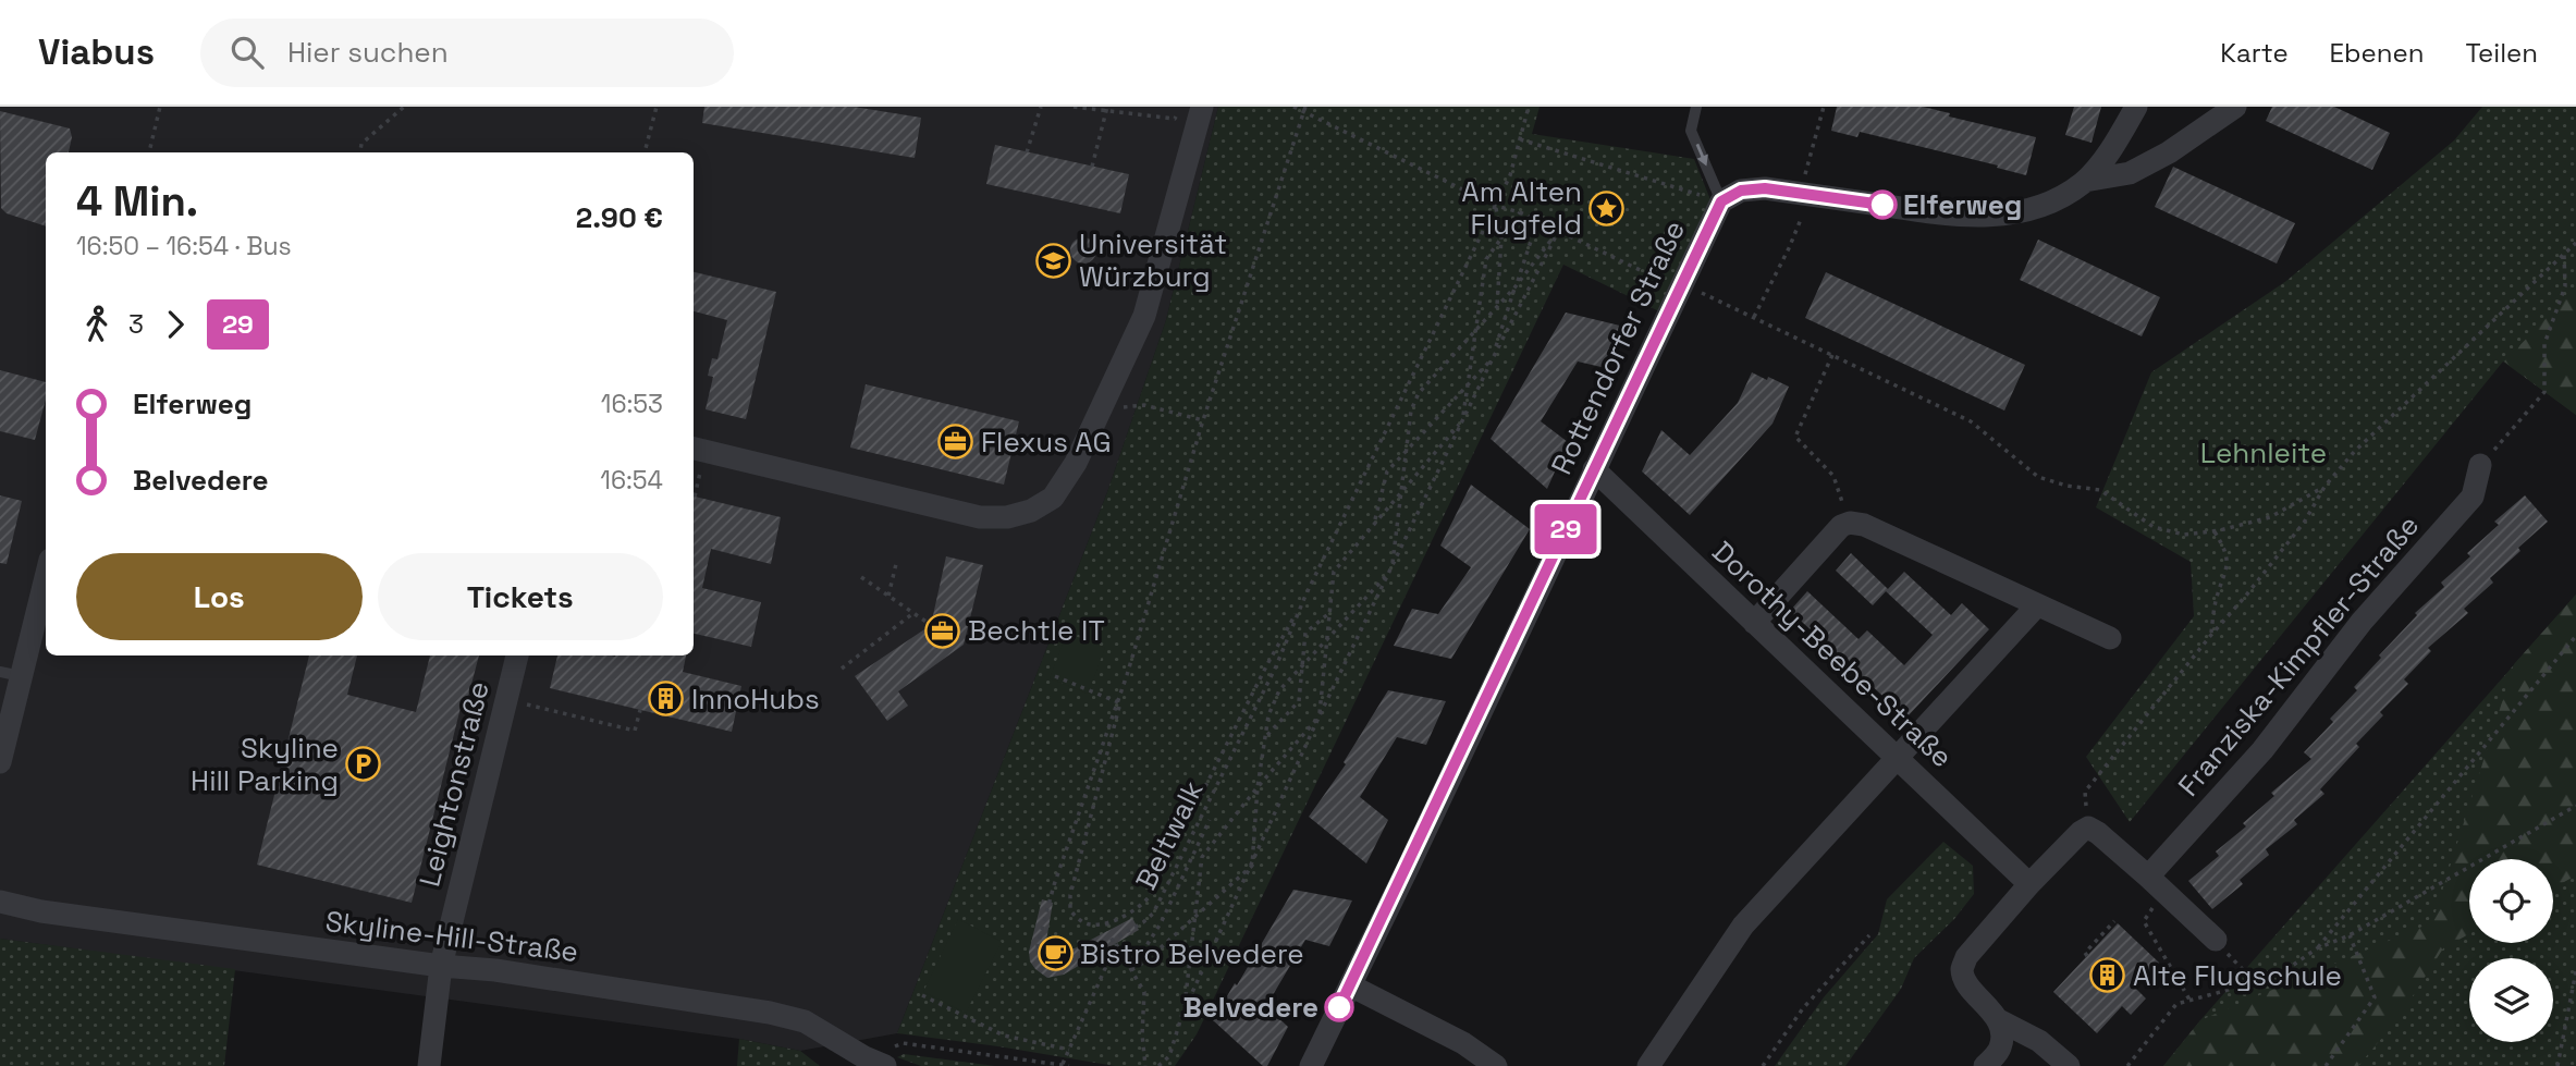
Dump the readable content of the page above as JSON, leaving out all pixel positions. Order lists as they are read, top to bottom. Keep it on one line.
{"streets":{"street":["Rottendorfer Straße","Dorothy-Beebe-Straße","Franziska-Kimpfler-Straße","Leightonstraße","Skyline-Hill-Straße"],"path":["Beltwalk"]},"crossings":[["Rottendorfer Straße","Dorothy-Beebe-Straße"],["Leightonstraße","Skyline-Hill-Straße"]],"parks":["Lehnleite"],"places":{"other":["Elferweg","Belvedere"],"place":["Am Alten Flugfeld"],"school or university":["Universität Würzburg"],"office":["Flexus AG","Bechtle IT"],"building":["InnoHubs","Alte Flugschule"],"parking":["Skyline Hill Parking"],"cafe":["Bistro Belvedere"]},"lines":["bus line 29"],"page":{"header":"Viabus","search":"Hier suchen","nav":["Karte","Ebenen","Teilen"],"on_map":"29","heading":["4 Min.","16:50 – 16:54 · Bus","2.90 €"],"legs":["3","29"],"list":[{"name":"Elferweg","value":"16:53"},{"name":"Belvedere","value":"16:54"}],"buttons":["Los","Tickets"]}}
